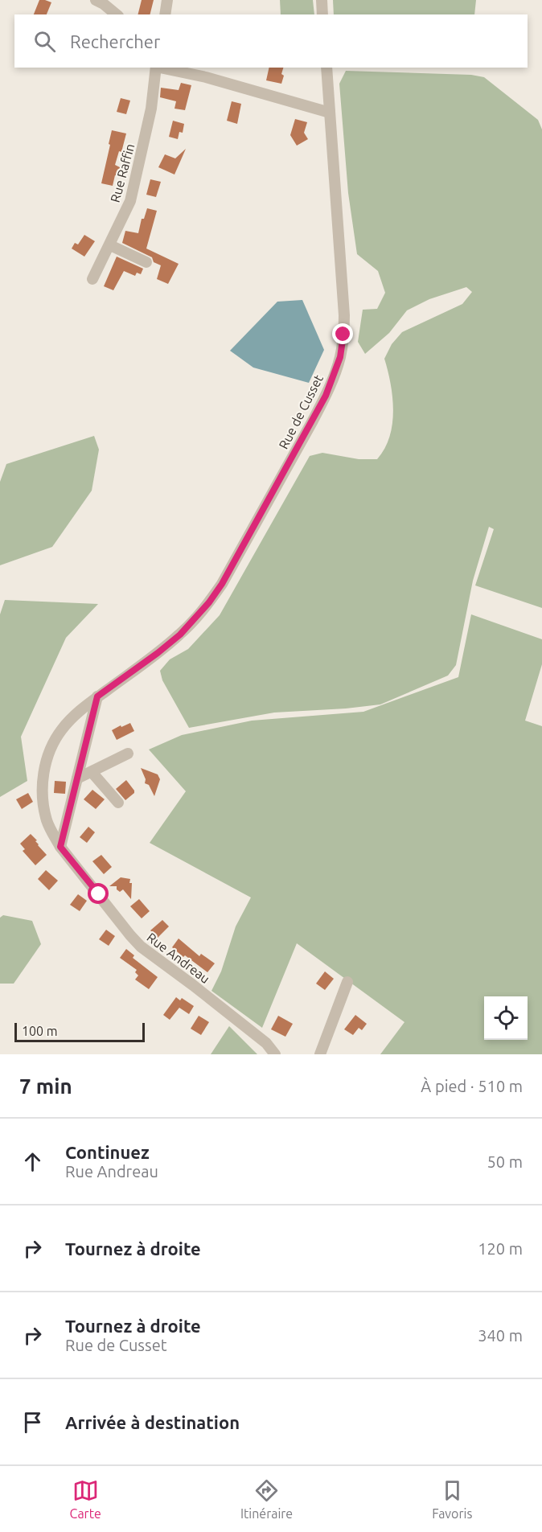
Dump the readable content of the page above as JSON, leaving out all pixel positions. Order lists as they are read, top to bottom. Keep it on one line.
{"streets":{"street":["Rue Raffin","Rue de Cusset","Rue Andreau"]},"crossings":[["Rue de Cusset","Rue Andreau"]],"scale_bar":"100 m","page":{"search":"Rechercher","scale":"100 m","heading":["7 min","À pied · 510 m"],"list":[["Continuez","Rue Andreau","50 m"],["Tournez à droite","120 m"],["Tournez à droite","Rue de Cusset","340 m"],"Arrivée à destination"],"nav":["Carte","Itinéraire","Favoris"]}}
